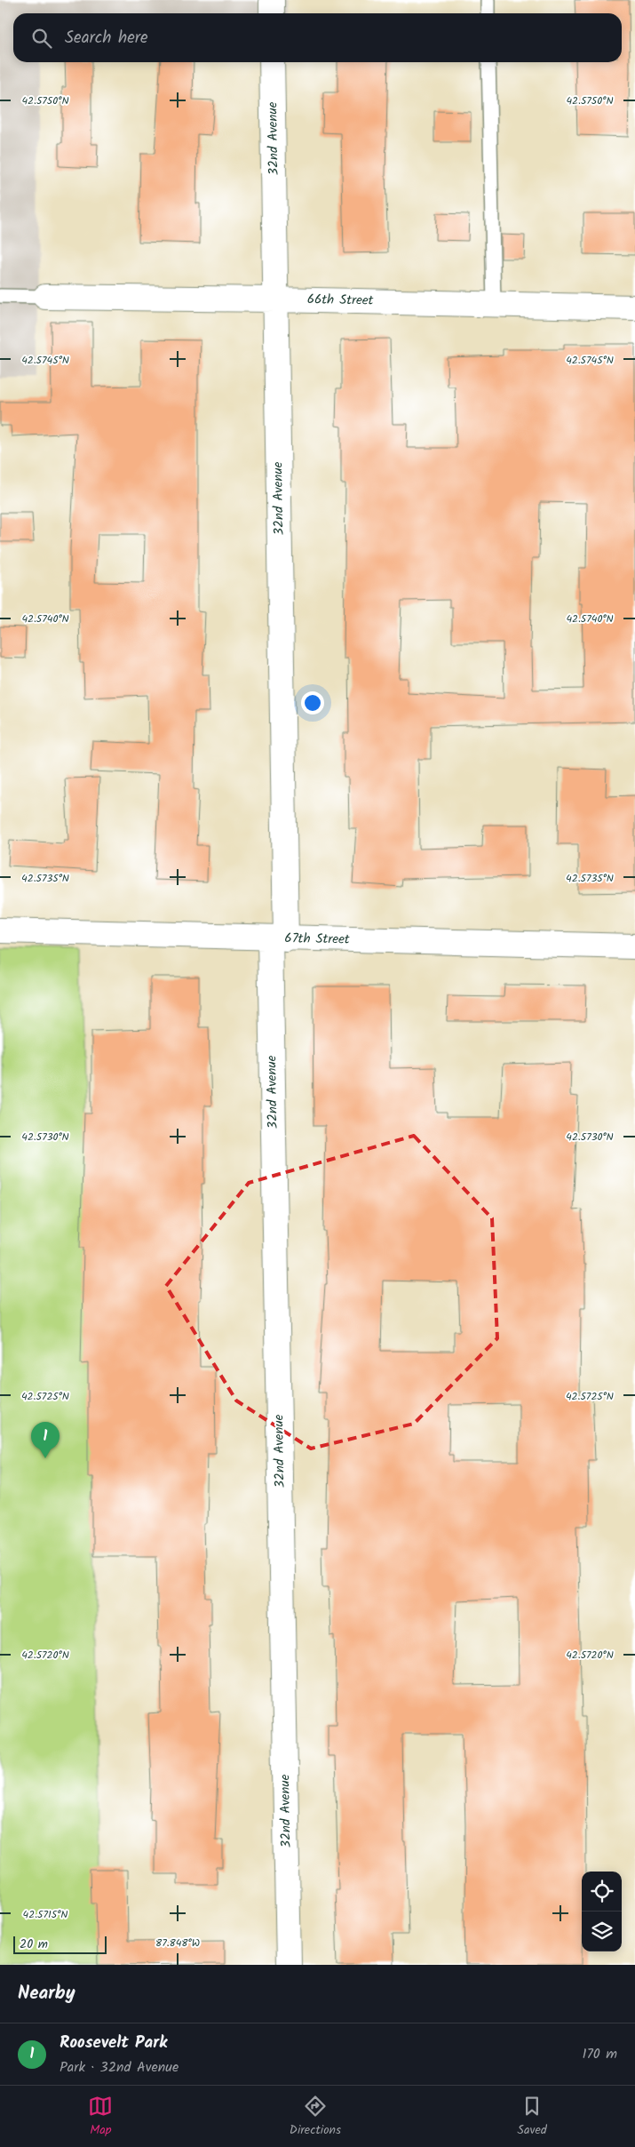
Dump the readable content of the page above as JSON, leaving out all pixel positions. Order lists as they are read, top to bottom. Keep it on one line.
{"streets":{"street":["32nd Avenue","66th Street","67th Street"]},"crossings":[["32nd Avenue","66th Street"],["32nd Avenue","67th Street"]],"scale_bar":"20 m","page":{"search":"Search here","pins":"1","scale":"20 m","heading":"Nearby","list":[{"mark":"1","name":"Roosevelt Park","note":"Park · 32nd Avenue","value":"170 m"}],"nav":["Map","Directions","Saved"]},"coordinates":["42.5750°N","42.5745°N","42.5740°N","42.5735°N","42.5730°N","42.5725°N","42.5720°N","42.5715°N","87.848°W"]}
